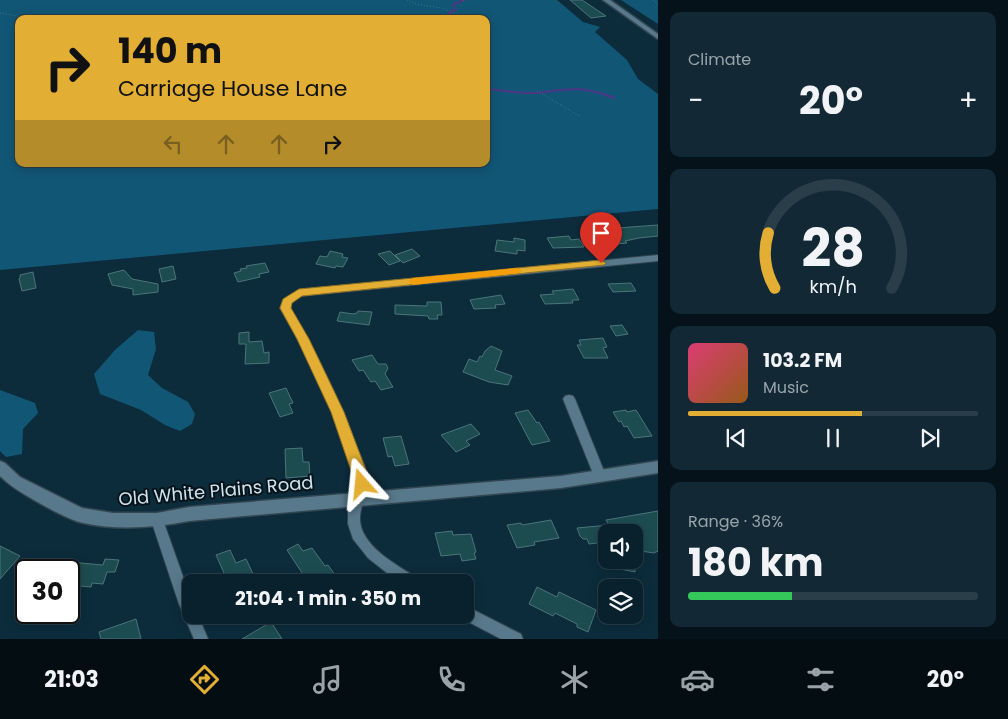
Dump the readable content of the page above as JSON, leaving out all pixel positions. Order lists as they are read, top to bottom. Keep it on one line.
{"streets":{"street":["Old White Plains Road"]},"page":{"tile":["Climate",["Range · 36%","180 km"]],"turn":["140 m","Carriage House Lane"],"heat":["−","20°","+"],"song":["103.2 FM","Music"],"limit":"30","trip":"21:04 · 1 min · 350 m","tabs":["21:03","20°"],"gauge":["28","km/h"]}}
